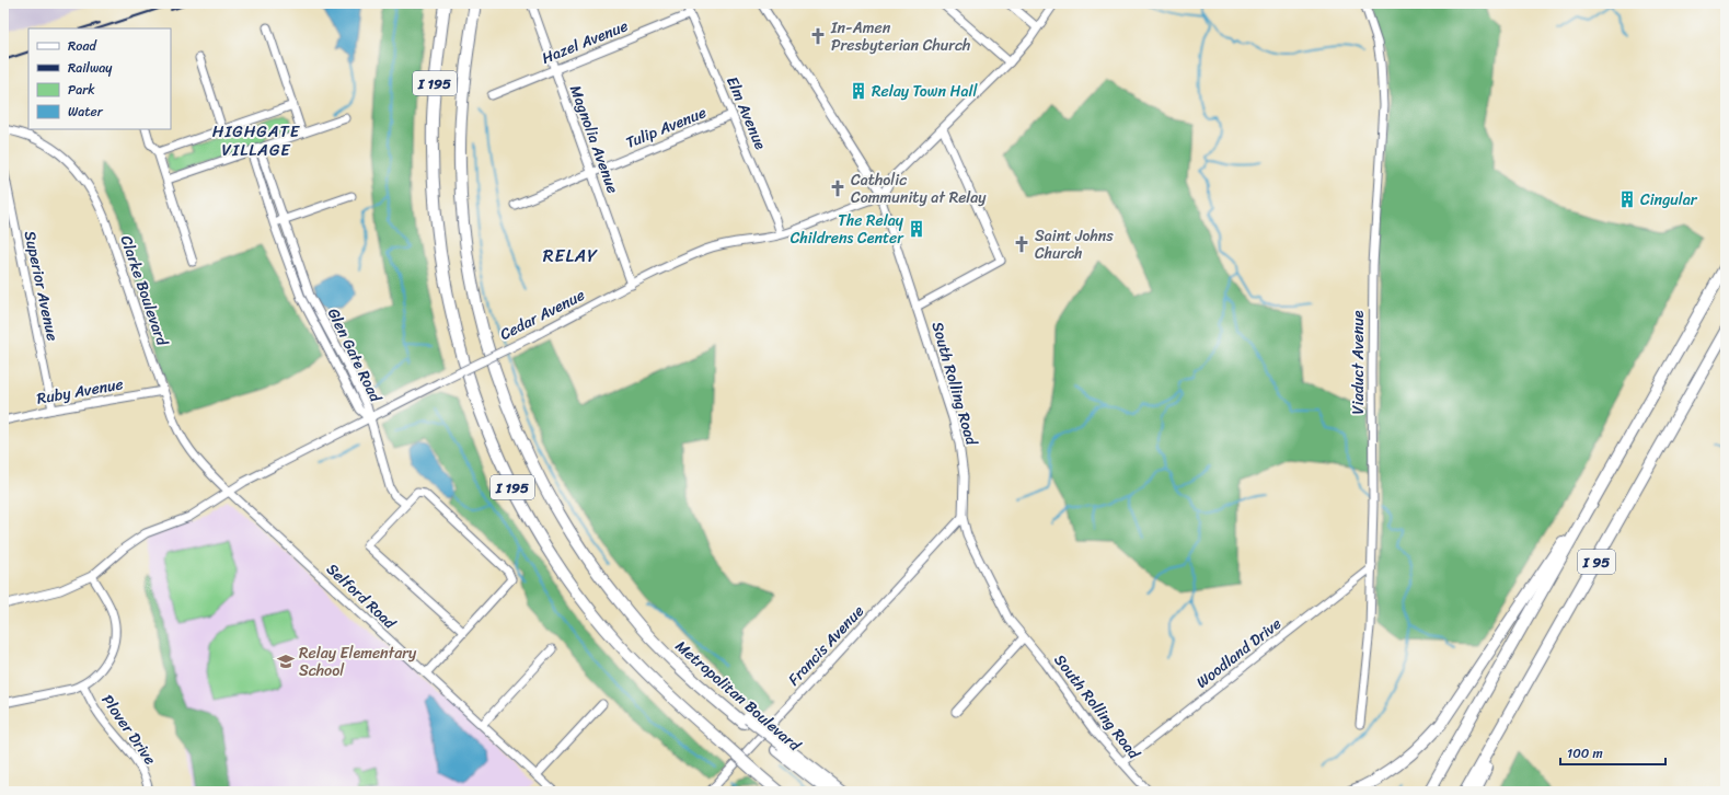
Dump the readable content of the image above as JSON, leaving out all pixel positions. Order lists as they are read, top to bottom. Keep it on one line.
{"streets":{"highway":["I 195","I 95","Metropolitan Boulevard"],"street":["Hazel Avenue","Elm Avenue","Tulip Avenue","Magnolia Avenue","Superior Avenue","Clarke Boulevard","Cedar Avenue","Glen Gate Road","Viaduct Avenue","South Rolling Road","Ruby Avenue","Selford Road","Francis Avenue","Woodland Drive","Plover Drive"]},"crossings":[["Hazel Avenue","Elm Avenue"],["Hazel Avenue","Magnolia Avenue"],["Elm Avenue","Tulip Avenue"],["Elm Avenue","Cedar Avenue"],["Tulip Avenue","Magnolia Avenue"],["Magnolia Avenue","Cedar Avenue"],["Superior Avenue","Ruby Avenue"],["Clarke Boulevard","Cedar Avenue"],["Clarke Boulevard","Ruby Avenue"],["Clarke Boulevard","Selford Road"],["Cedar Avenue","Glen Gate Road"],["Cedar Avenue","South Rolling Road"],["Cedar Avenue","Selford Road"],["Viaduct Avenue","Woodland Drive"],["South Rolling Road","Francis Avenue"],["South Rolling Road","Woodland Drive"]],"districts":["HIGHGATE VILLAGE","RELAY"],"places":{"church":["In-Amen Presbyterian Church","Catholic Community at Relay","Saint Johns Church"],"building":["Relay Town Hall","Cingular","The Relay Childrens Center"],"school or university":["Relay Elementary School"]},"legend":["Road","Railway","Park","Water"],"scale_bar":"100 m"}
